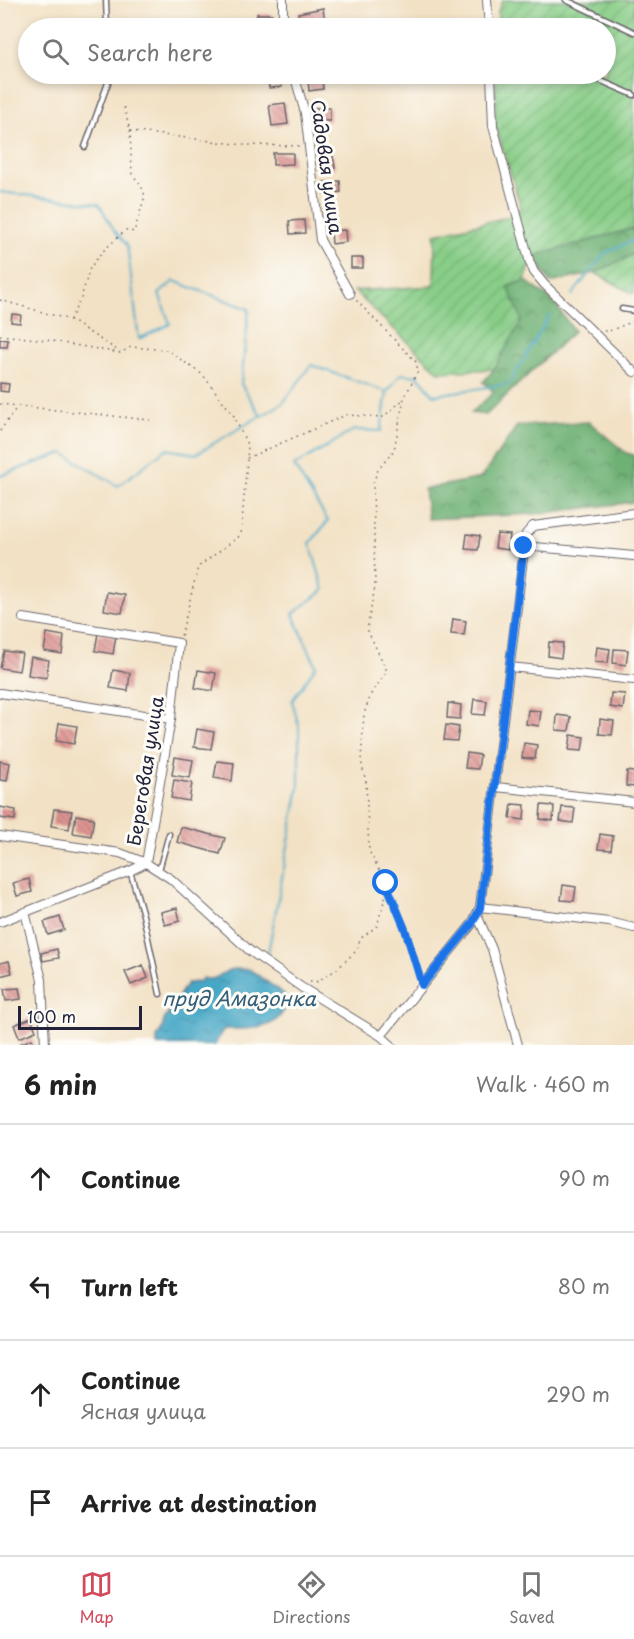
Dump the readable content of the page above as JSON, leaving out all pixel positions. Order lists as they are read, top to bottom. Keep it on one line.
{"streets":{"street":["Садовая улица","Береговая улица"]},"water":["пруд Амазонка"],"scale_bar":"100 m","page":{"search":"Search here","scale":"100 m","heading":["6 min","Walk · 460 m"],"list":[["Continue","90 m"],["Turn left","80 m"],["Continue","Ясная улица","290 m"],"Arrive at destination"],"nav":["Map","Directions","Saved"]}}
